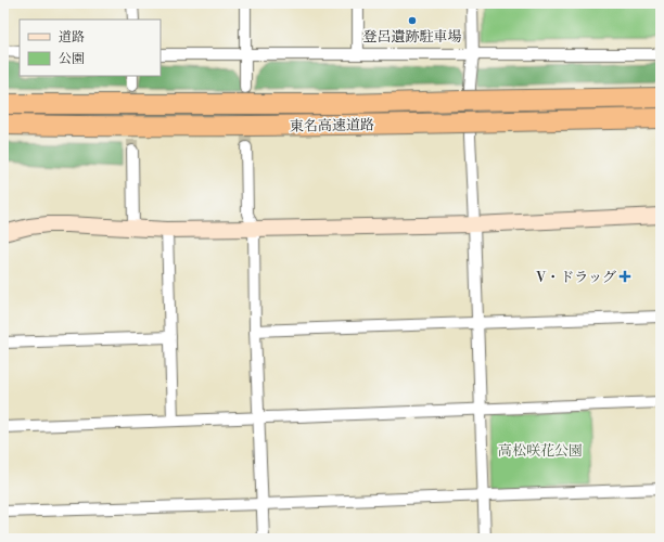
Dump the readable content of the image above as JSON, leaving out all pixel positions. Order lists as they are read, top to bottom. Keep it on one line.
{"streets":{"highway":["東名高速道路"]},"parks":["高松咲花公園"],"places":{"other":["登呂遺跡駐車場"],"health":["V・ドラッグ"]},"legend":["道路","公園"]}
